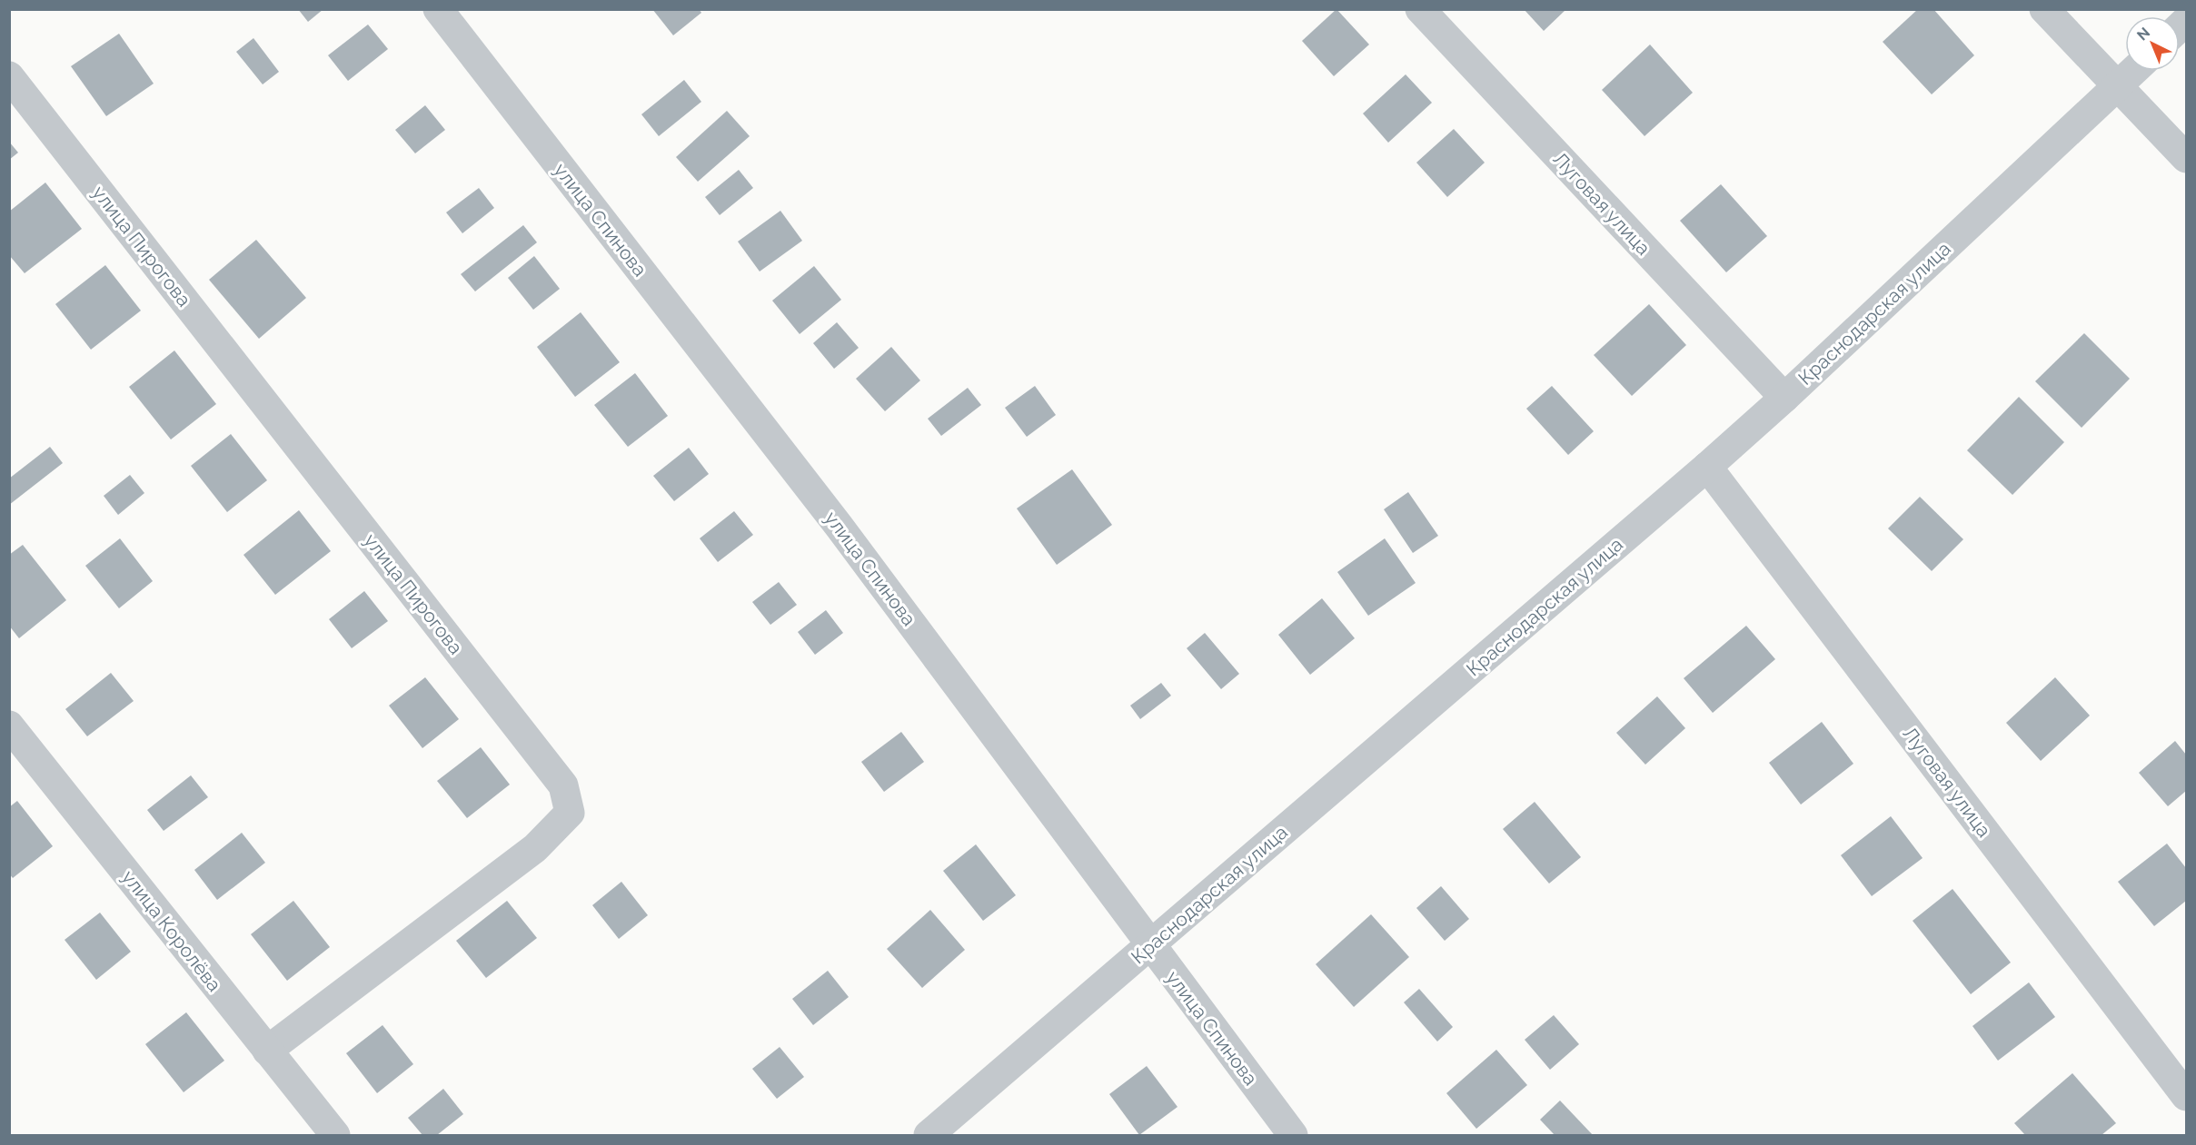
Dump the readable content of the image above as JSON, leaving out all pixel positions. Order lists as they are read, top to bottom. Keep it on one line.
{"streets":{"street":["Луговая улица","улица Спинова","улица Пирогова","Краснодарская улица","улица Королёва"]},"crossings":[["Луговая улица","Краснодарская улица"],["улица Спинова","Краснодарская улица"],["улица Пирогова","улица Королёва"]],"north":"top left"}
